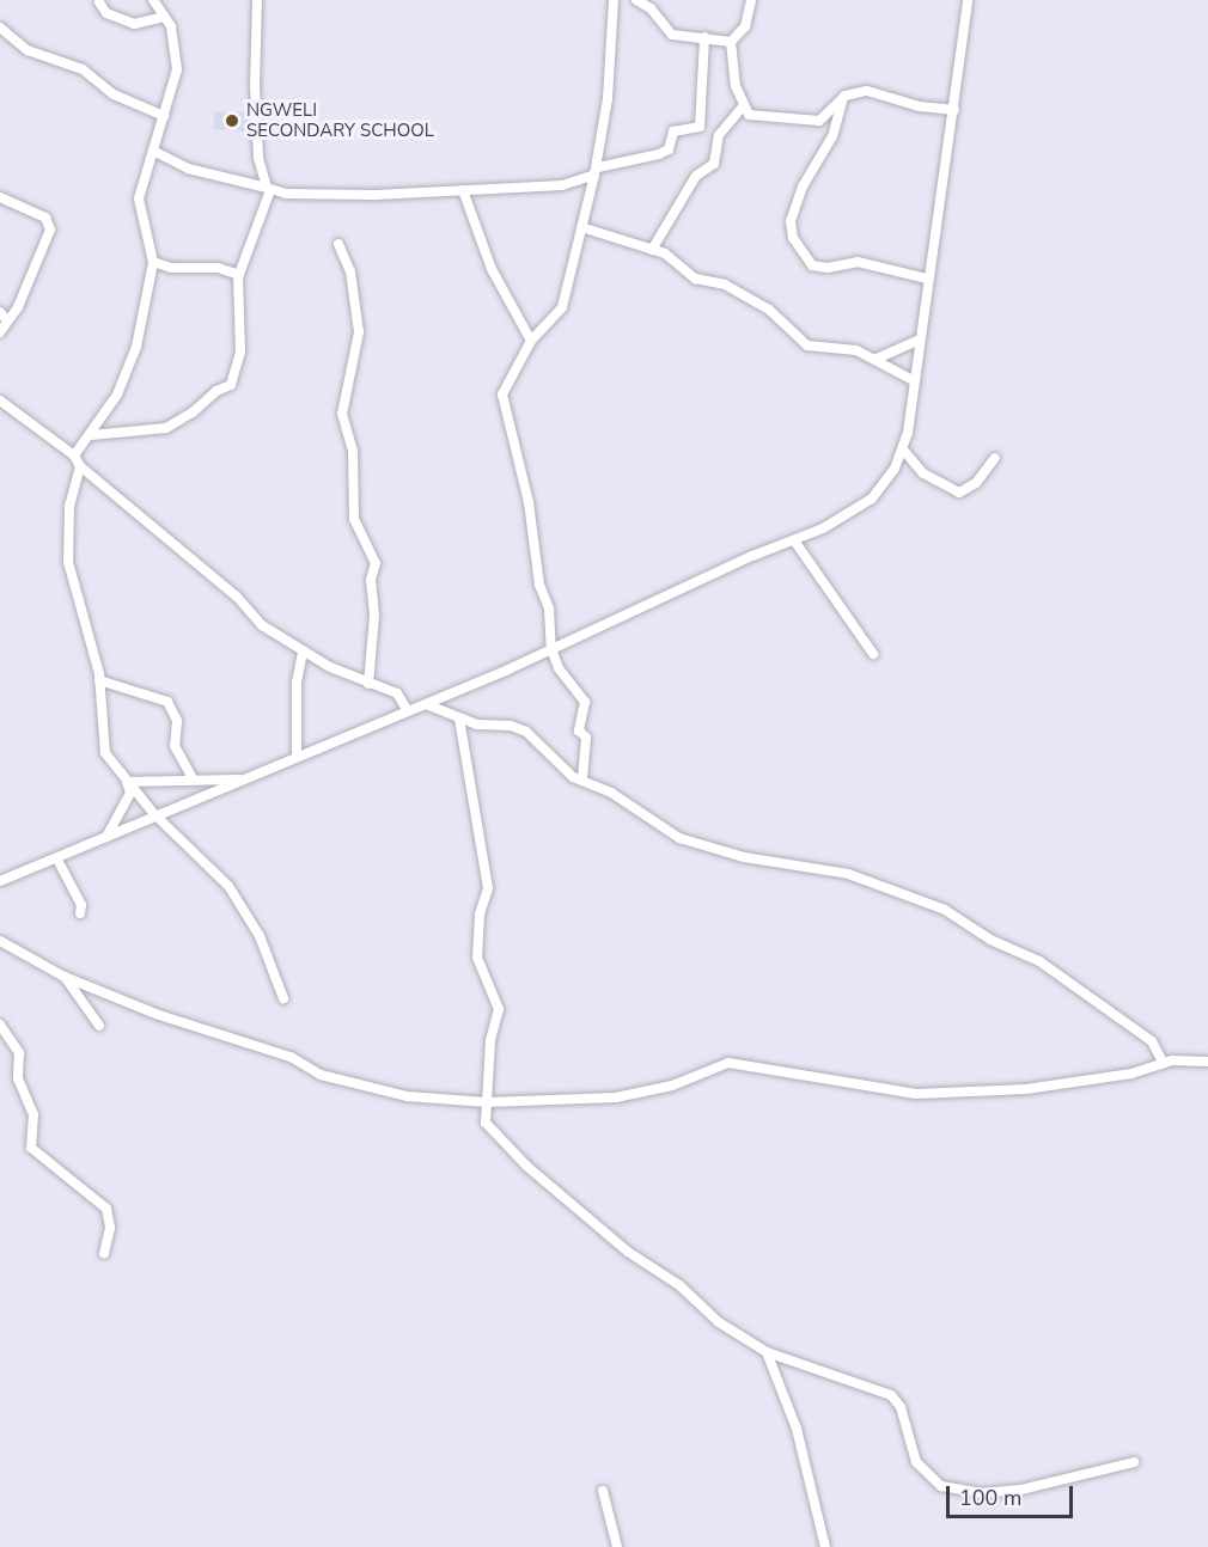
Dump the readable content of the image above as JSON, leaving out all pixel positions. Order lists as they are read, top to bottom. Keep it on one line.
{"places":["NGWELI SECONDARY SCHOOL"],"scale_bar":"100 m"}
